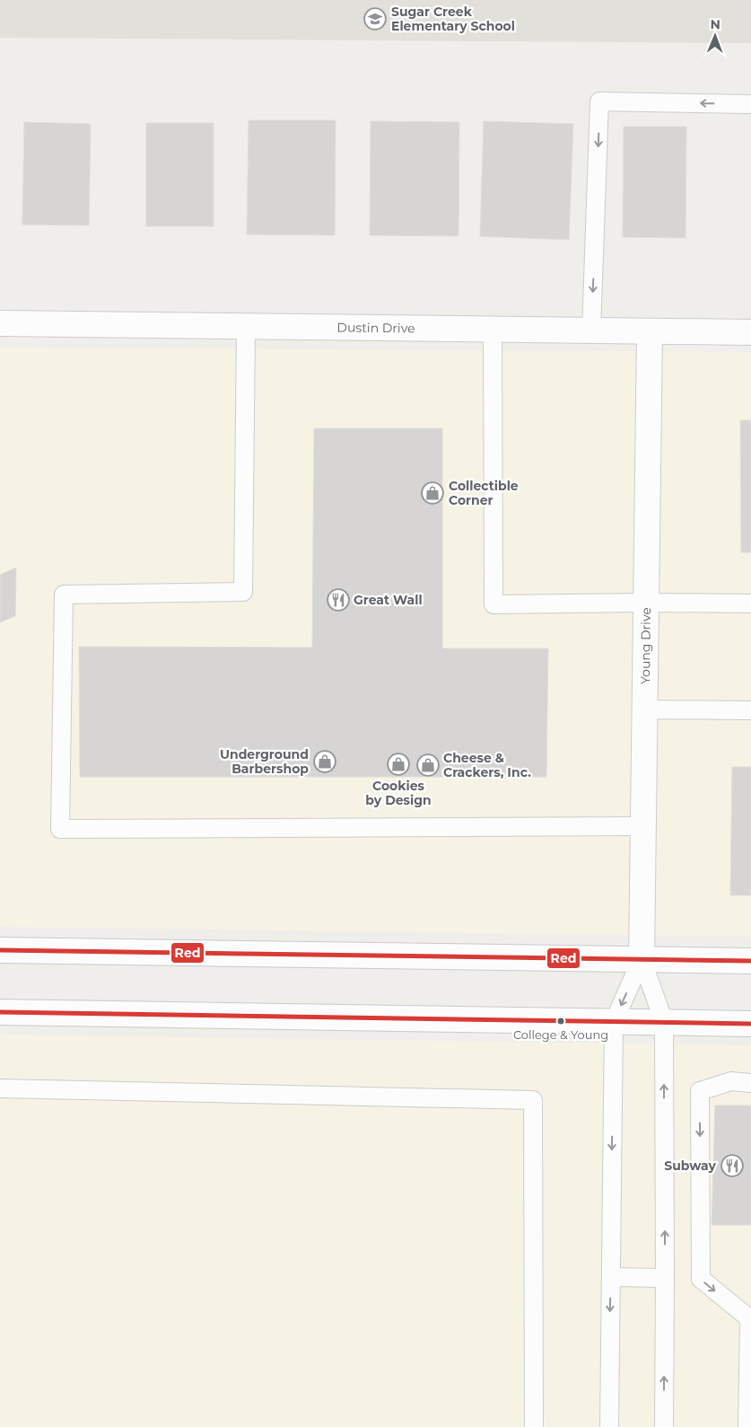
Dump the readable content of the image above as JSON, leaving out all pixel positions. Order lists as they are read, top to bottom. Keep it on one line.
{"streets":{"main road":["Dustin Drive","Young Drive"]},"crossings":[["Dustin Drive","Young Drive"]],"places":{"school or university":["Sugar Creek Elementary School"],"shop":["Collectible Corner","Underground Barbershop","Cookies by Design","Cheese & Crackers, Inc."],"restaurant":["Great Wall","Subway"],"other":["College & Young"]},"lines":["transit line Red"],"north":"top"}
